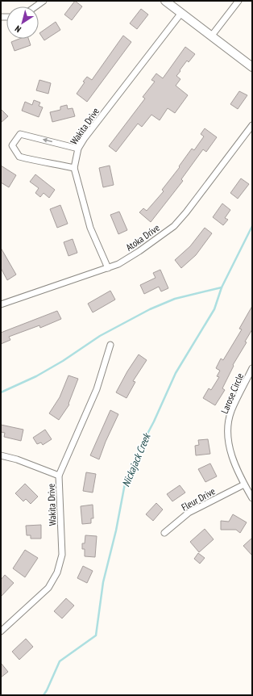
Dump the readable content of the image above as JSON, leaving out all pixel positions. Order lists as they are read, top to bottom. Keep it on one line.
{"streets":{"street":["Wakita Drive","Atoka Drive","Larose Circle","Fleur Drive"]},"crossings":[["Wakita Drive","Atoka Drive"],["Larose Circle","Fleur Drive"]],"water":["Nickajack Creek"],"north":"bottom left"}
